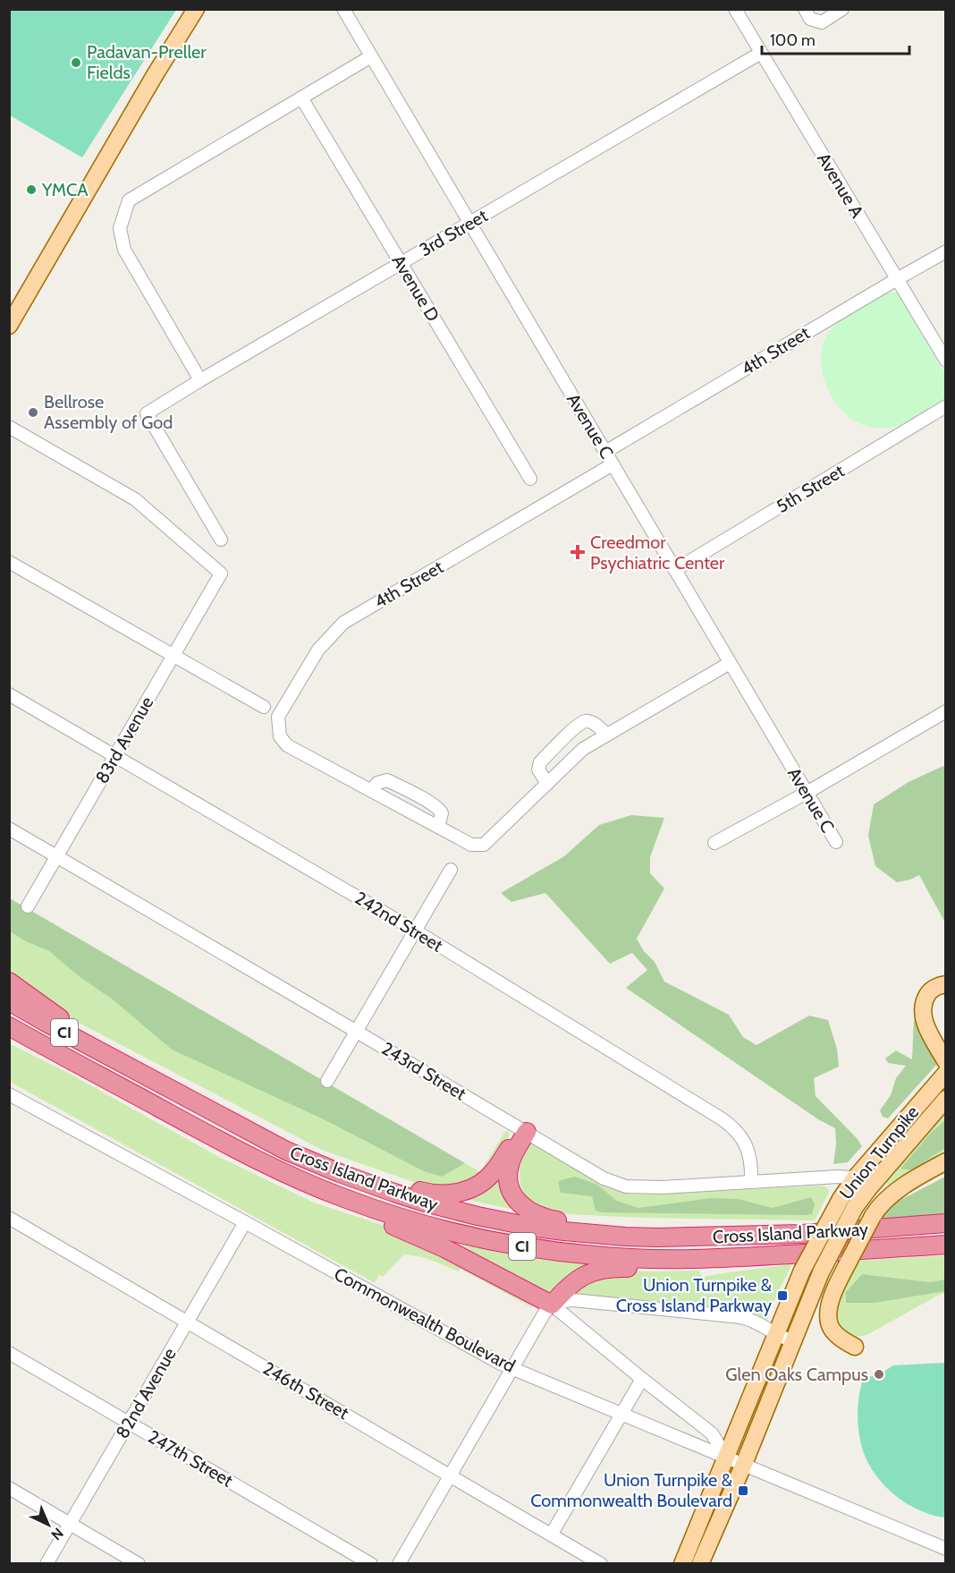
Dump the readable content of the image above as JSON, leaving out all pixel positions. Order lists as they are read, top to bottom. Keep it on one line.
{"streets":{"highway":["CI","Cross Island Parkway"],"main road":["Union Turnpike"],"street":["Avenue A","3rd Street","Avenue D","4th Street","Avenue C","5th Street","83rd Avenue","242nd Street","243rd Street","Commonwealth Boulevard","246th Street","82nd Avenue","247th Street"]},"crossings":[["Avenue A","3rd Street"],["Avenue A","4th Street"],["3rd Street","Avenue D"],["3rd Street","Avenue C"],["4th Street","Avenue C"],["Avenue C","5th Street"],["83rd Avenue","242nd Street"],["83rd Avenue","243rd Street"],["242nd Street","243rd Street"],["243rd Street","Union Turnpike"],["Union Turnpike","Commonwealth Boulevard"],["Commonwealth Boulevard","82nd Avenue"],["246th Street","82nd Avenue"],["82nd Avenue","247th Street"]],"places":{"other":["Padavan-Preller Fields","YMCA","Bellrose Assembly of God","Glen Oaks Campus"],"health":["Creedmor Psychiatric Center"],"transit":["Union Turnpike & Cross Island Parkway","Union Turnpike & Commonwealth Boulevard"]},"scale_bar":"100 m","north":"bottom right"}
